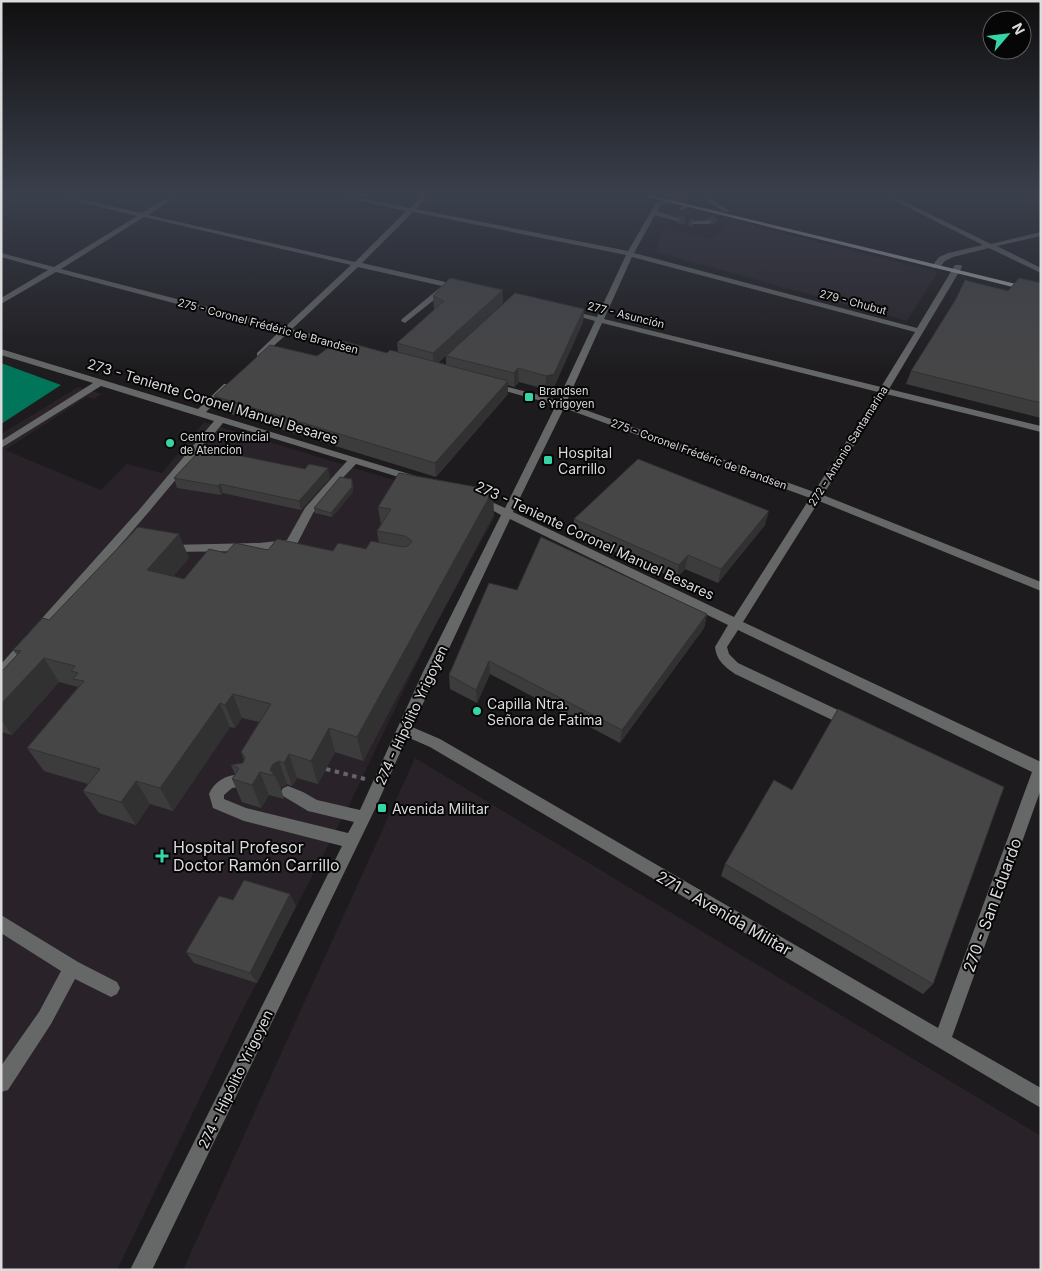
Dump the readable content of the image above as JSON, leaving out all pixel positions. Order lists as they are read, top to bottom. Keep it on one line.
{"streets":{"street":["279 - Chubut","277 - Asunción","275 - Coronel Frédéric de Brandsen","273 - Teniente Coronel Manuel Besares","272 - Antonio Santamarina","274 - Hipólito Yrigoyen","270 - San Eduardo","271 - Avenida Militar"]},"crossings":[["279 - Chubut","272 - Antonio Santamarina"],["277 - Asunción","272 - Antonio Santamarina"],["277 - Asunción","274 - Hipólito Yrigoyen"],["275 - Coronel Frédéric de Brandsen","272 - Antonio Santamarina"],["275 - Coronel Frédéric de Brandsen","274 - Hipólito Yrigoyen"],["273 - Teniente Coronel Manuel Besares","272 - Antonio Santamarina"],["273 - Teniente Coronel Manuel Besares","274 - Hipólito Yrigoyen"],["273 - Teniente Coronel Manuel Besares","270 - San Eduardo"],["274 - Hipólito Yrigoyen","271 - Avenida Militar"],["270 - San Eduardo","271 - Avenida Militar"]],"places":{"transit":["Brandsen e Yrigoyen","Hospital Carrillo","Avenida Militar"],"other":["Centro Provincial de Atencion","Capilla Ntra. Señora de Fatima"],"health":["Hospital Profesor Doctor Ramón Carrillo"]},"north":"top right"}
